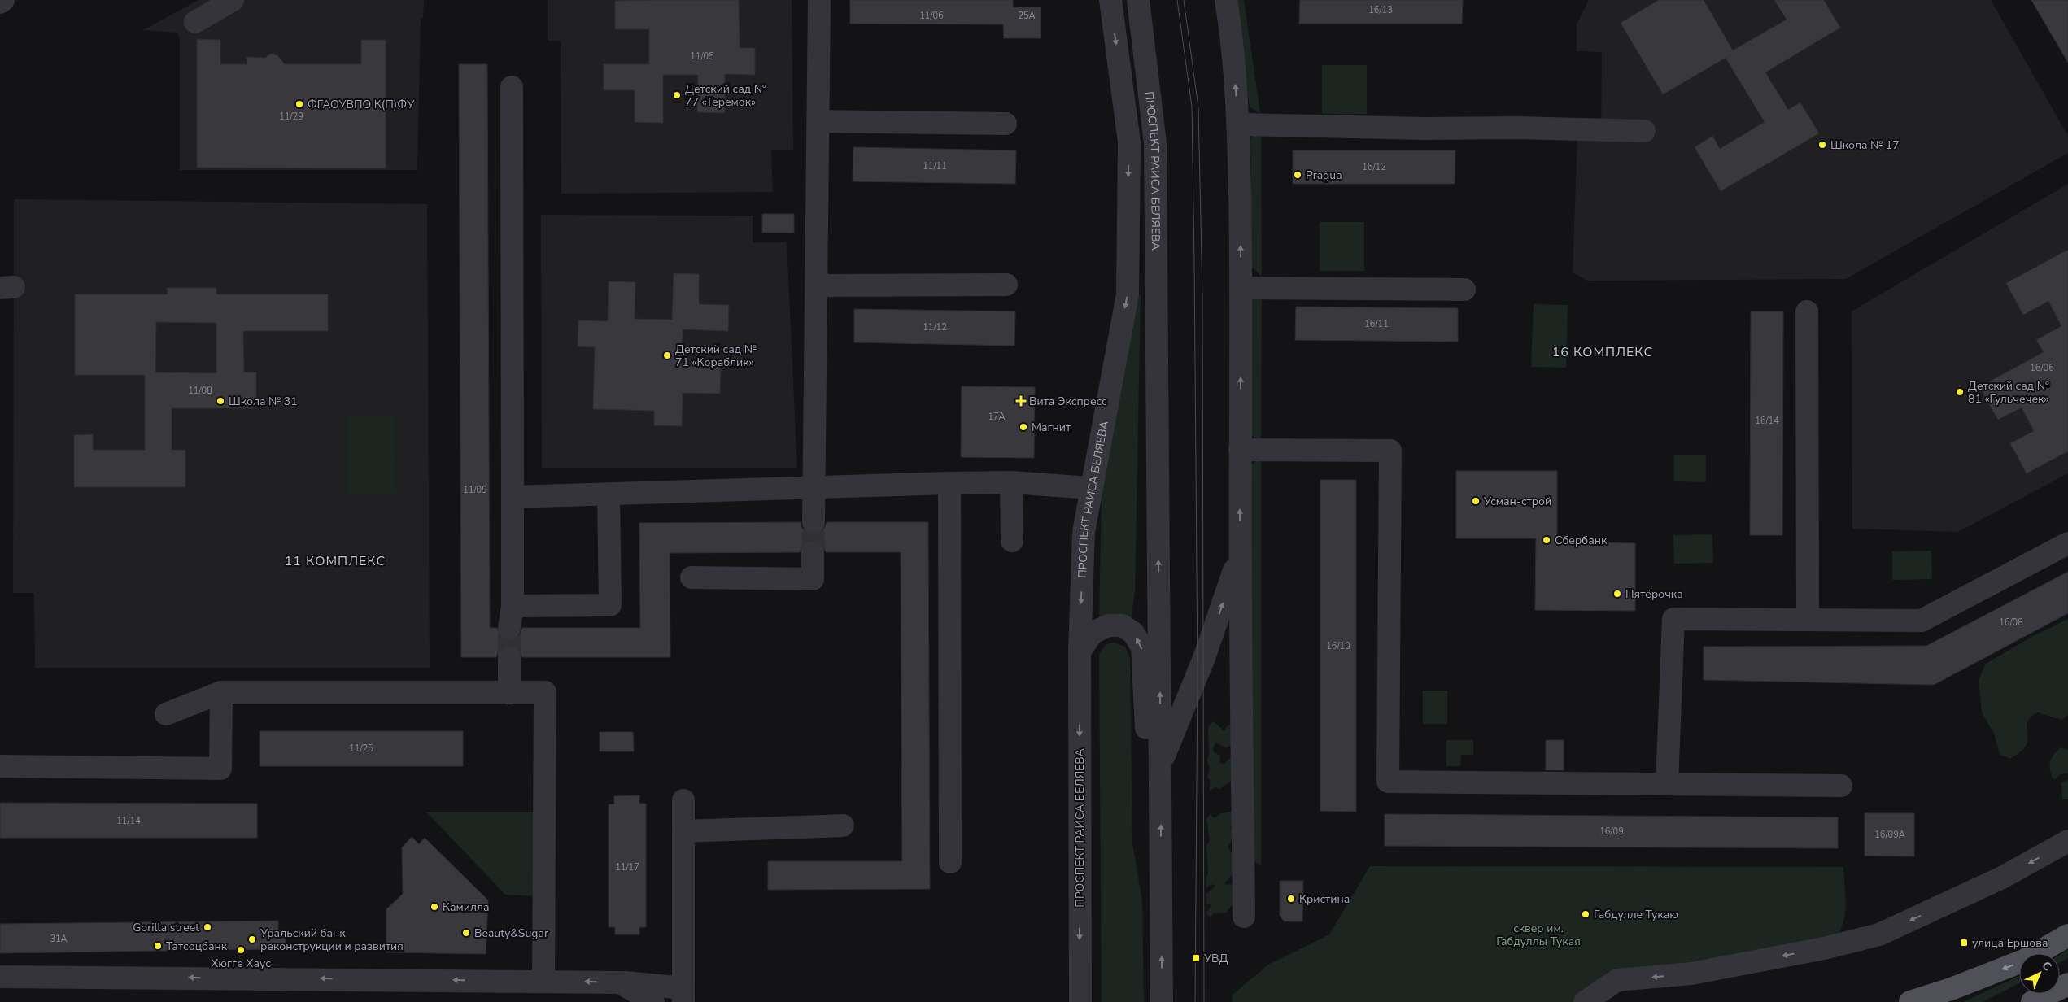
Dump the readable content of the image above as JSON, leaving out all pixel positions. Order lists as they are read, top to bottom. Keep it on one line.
{"streets":{"street":["ПРОСПЕКТ РАИСА БЕЛЯЕВА"]},"districts":["16 КОМПЛЕКС","11 КОМПЛЕКС"],"parks":["сквер им. Габдуллы Тукая"],"places":{"other":["Детский сад № 77 «Теремок»","ФГАОУВПО К(П)ФУ","Школа № 17","Pragua","Детский сад № 71 «Кораблик»","Детский сад № 81 «Гульчечек»","Школа № 31","Магнит","Усман-строй","Сбербанк","Пятёрочка","Кристина","Камилла","Габдулле Тукаю","Gorilla street","Beauty&Sugar","Уральский банк реконструкции и развития","Татсоцбанк","Хюгге Хаус"],"health":["Вита Экспресс"],"transit":["улица Ершова","УВД"]},"house_numbers":["16/13","11/06","25А","11/05","11/29","11/11","16/12","16/11","11/12","16/06","11/08","17А","16/14","11/09","16/08","16/10","11/25","11/14","16/09","16/09А","11/17","31А"],"north":"top right"}
